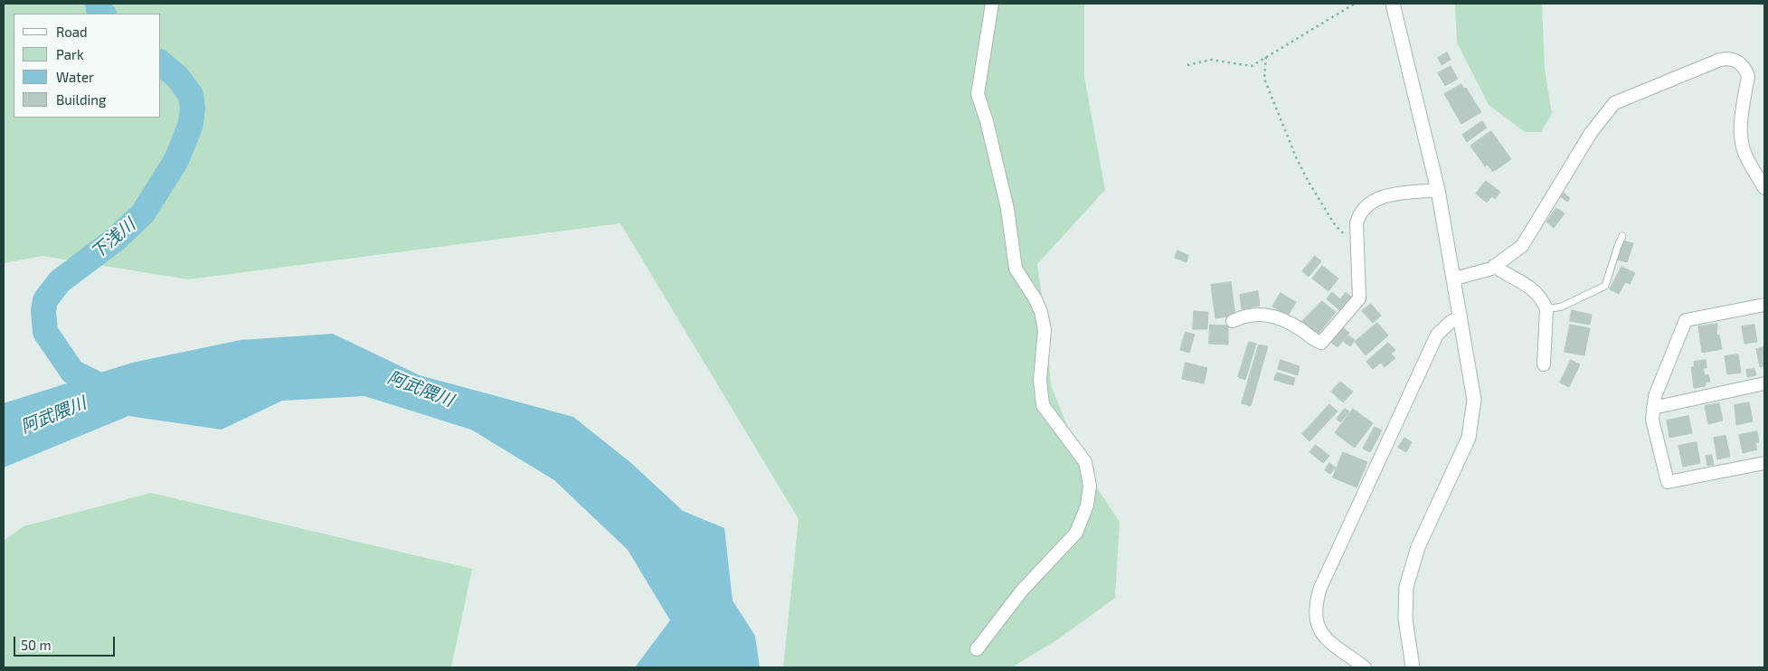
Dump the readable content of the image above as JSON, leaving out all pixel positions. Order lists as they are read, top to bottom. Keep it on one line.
{"water":["下浅川","阿武隈川"],"legend":["Road","Park","Water","Building"],"scale_bar":"50 m"}
